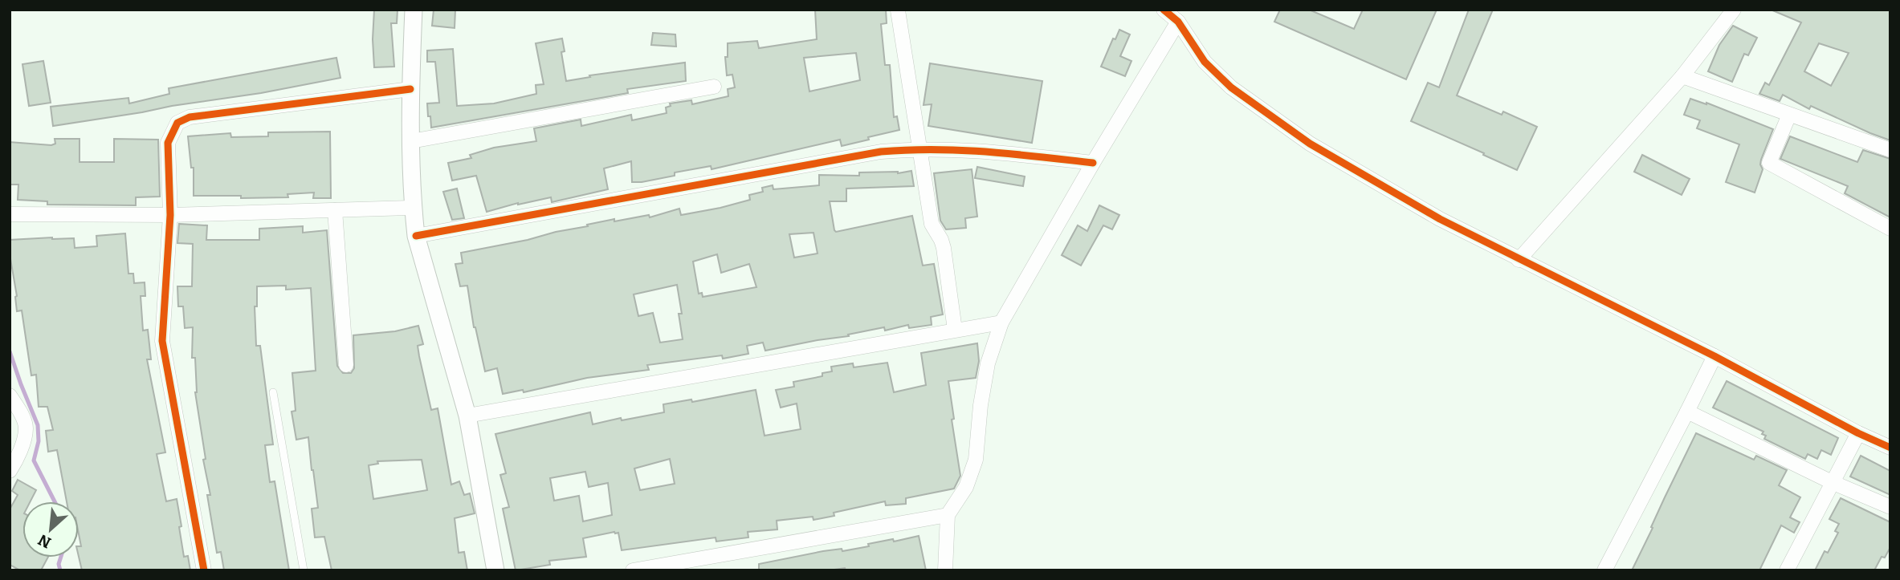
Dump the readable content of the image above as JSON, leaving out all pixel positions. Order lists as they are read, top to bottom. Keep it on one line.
{"north":"bottom left"}
